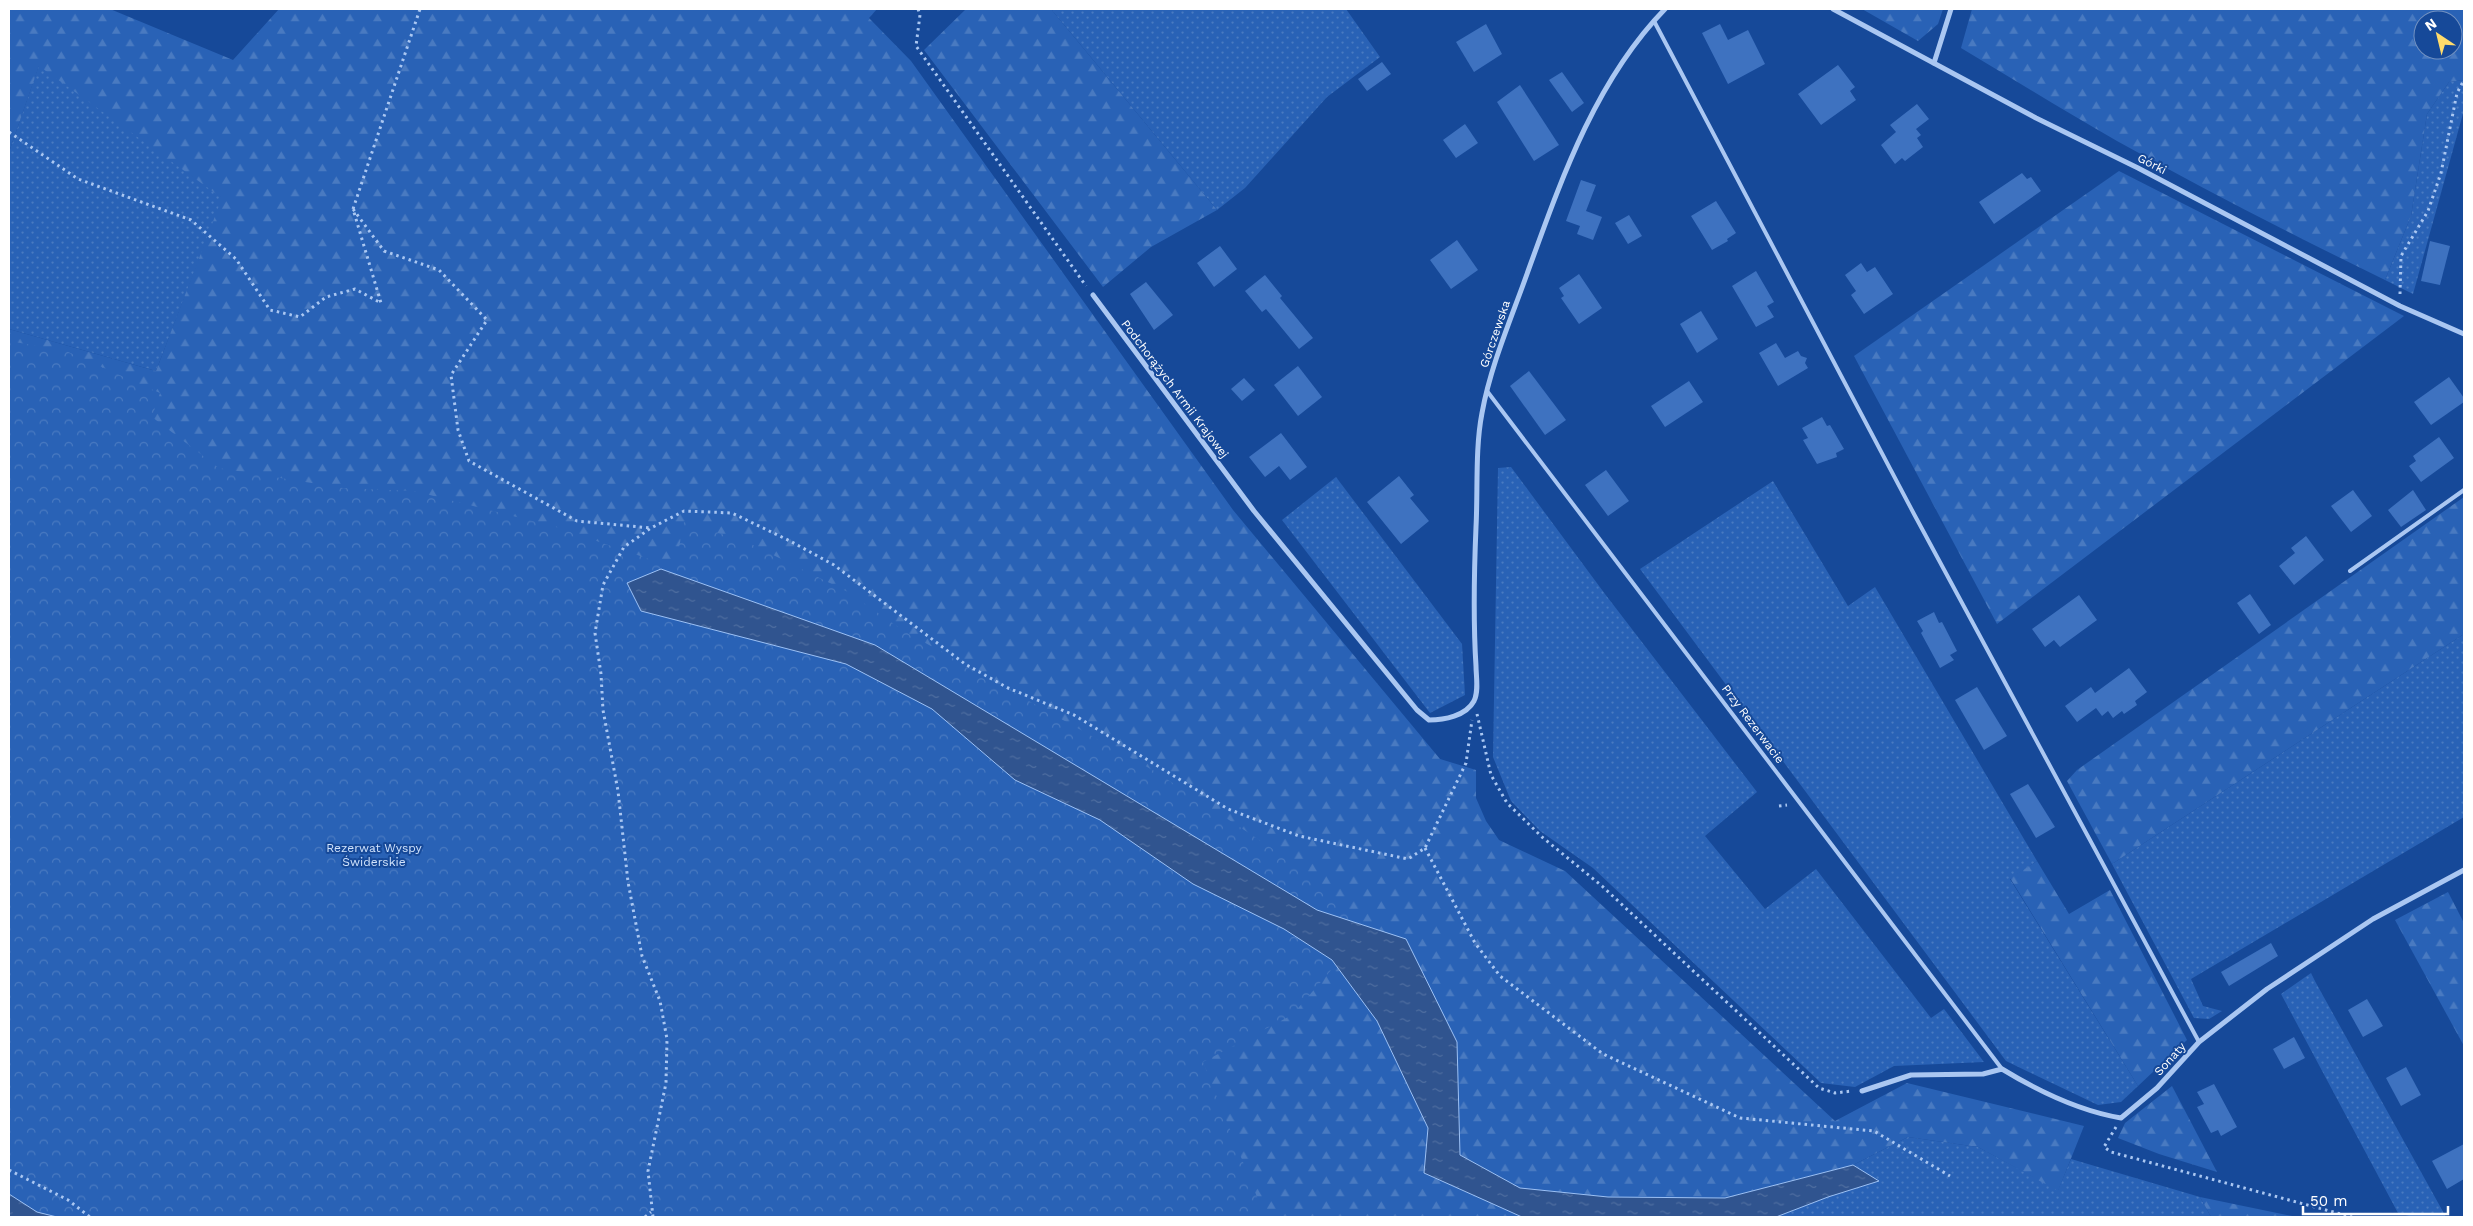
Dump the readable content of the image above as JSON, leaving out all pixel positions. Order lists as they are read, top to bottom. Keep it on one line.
{"streets":{"street":["Górki","Górczewska","Podchorążych Armii Krajowej","Sonaty"],"lane":["Przy Rezerwacie"]},"crossings":[["Górczewska","Podchorążych Armii Krajowej"],["Górczewska","Przy Rezerwacie"]],"parks":["Rezerwat Wyspy Świderskie"],"scale_bar":"50 m","north":"top left"}
